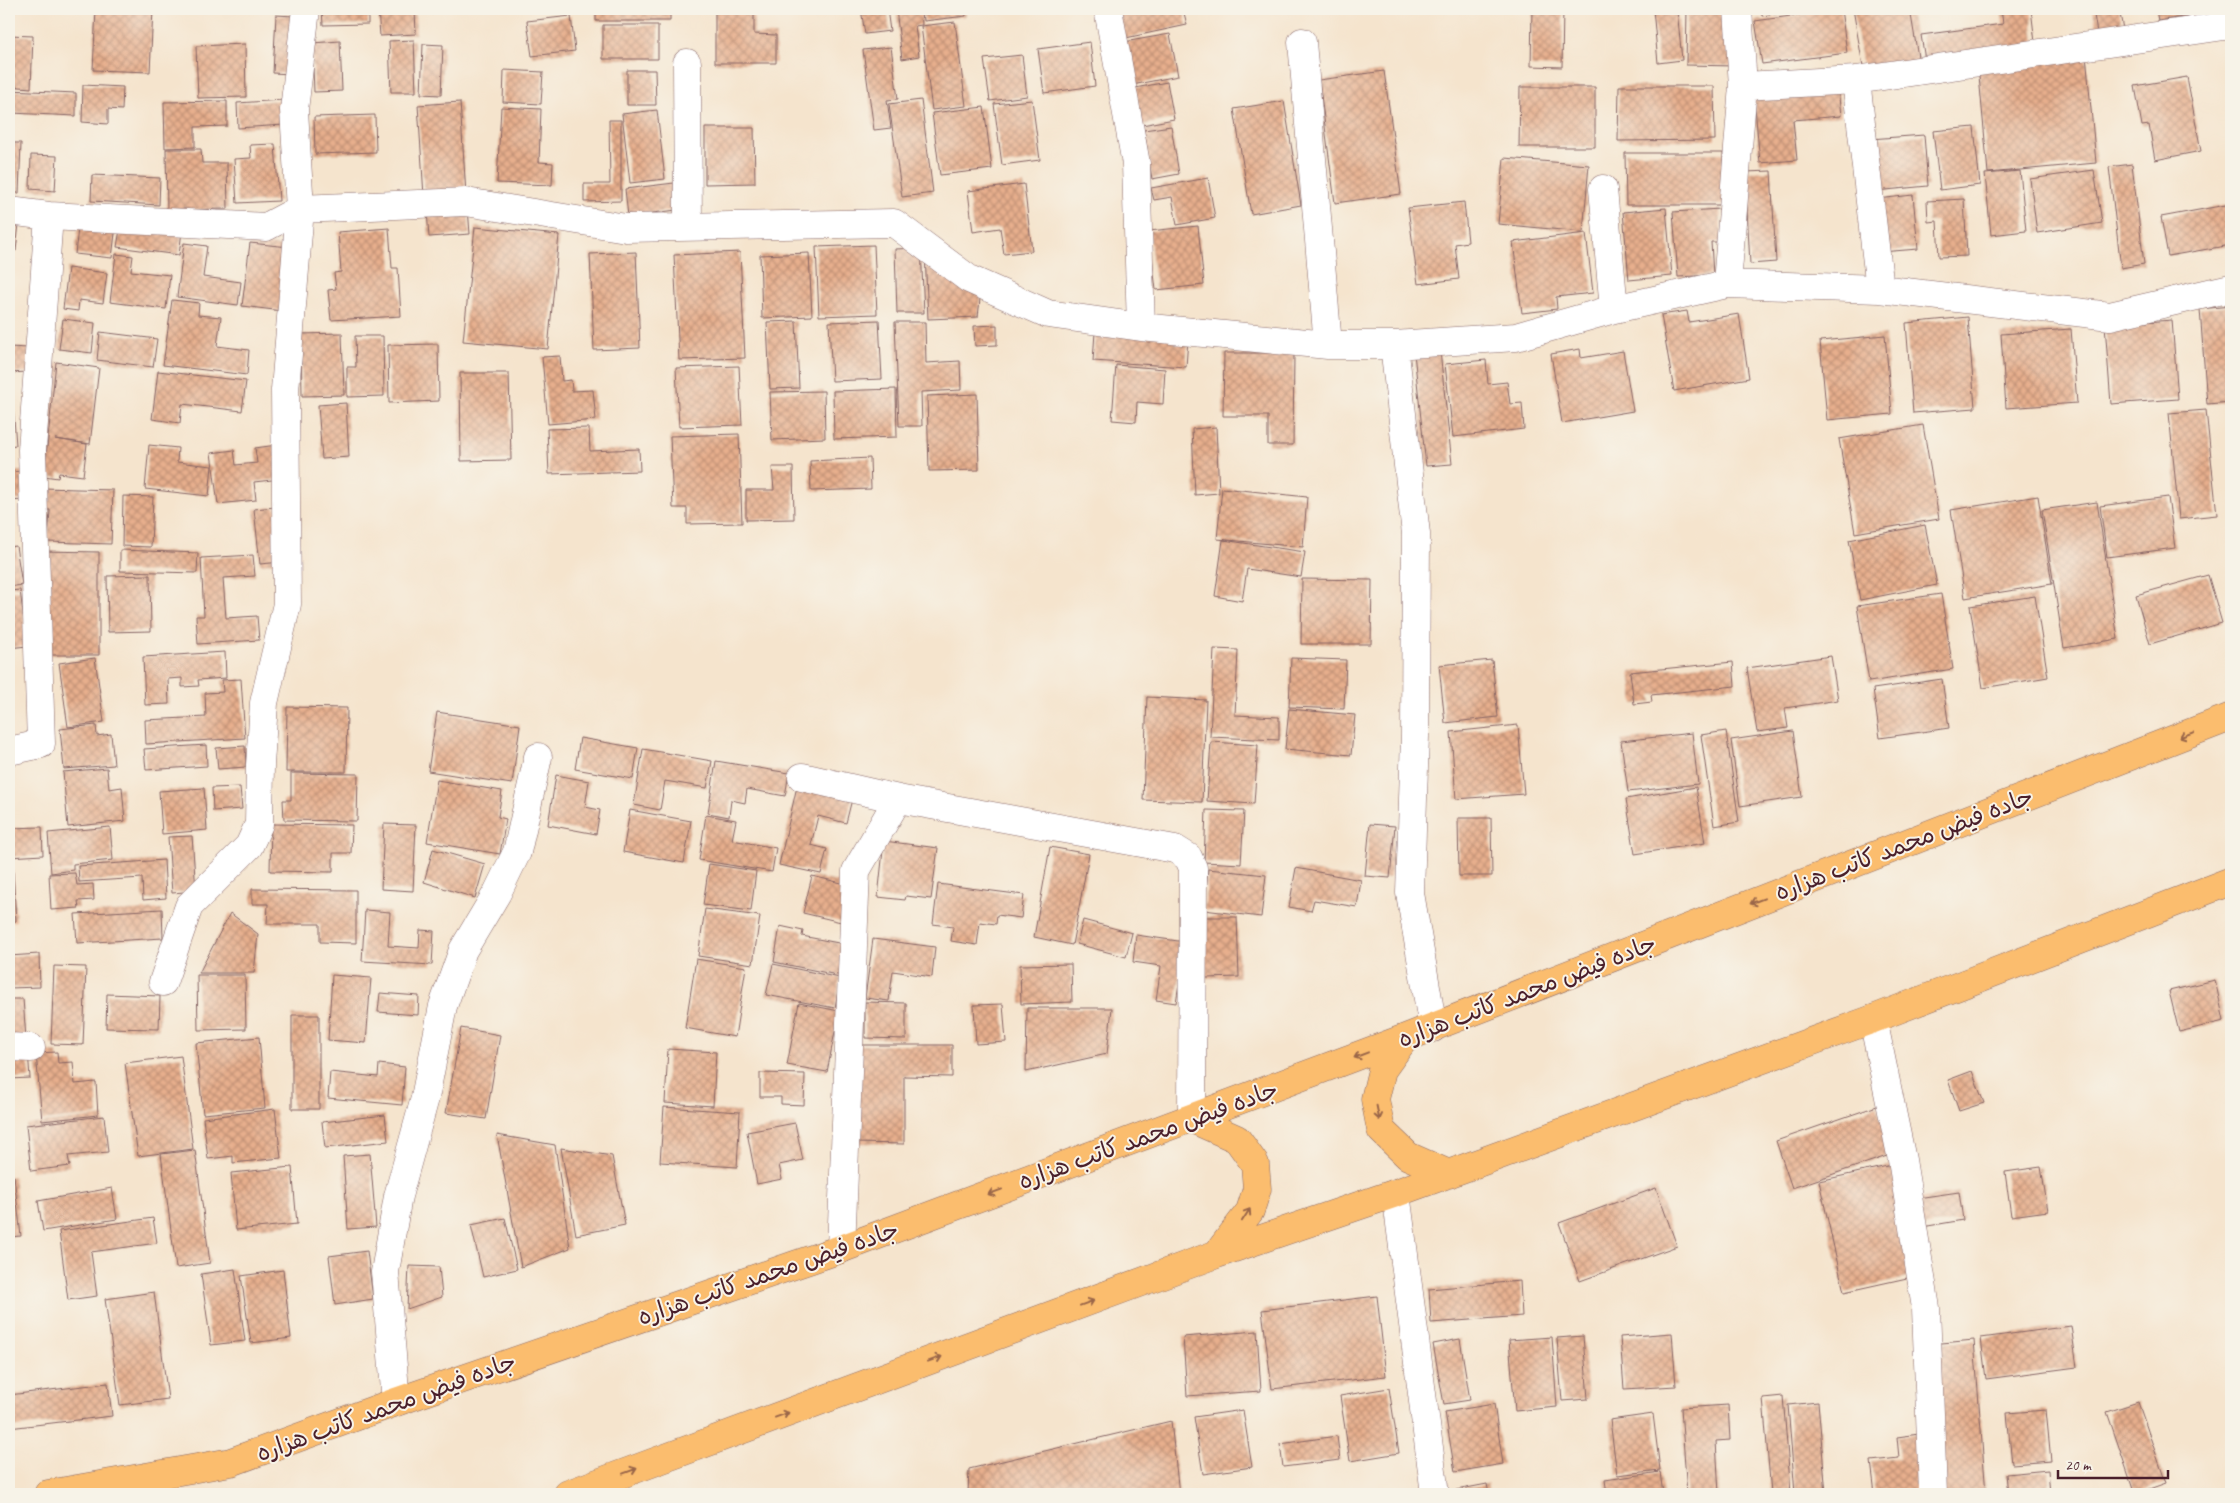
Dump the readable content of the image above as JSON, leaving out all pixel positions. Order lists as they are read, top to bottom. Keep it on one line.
{"streets":{"main road":["جاده فیض محمد کاتب هزاره"]},"scale_bar":"20 m"}
